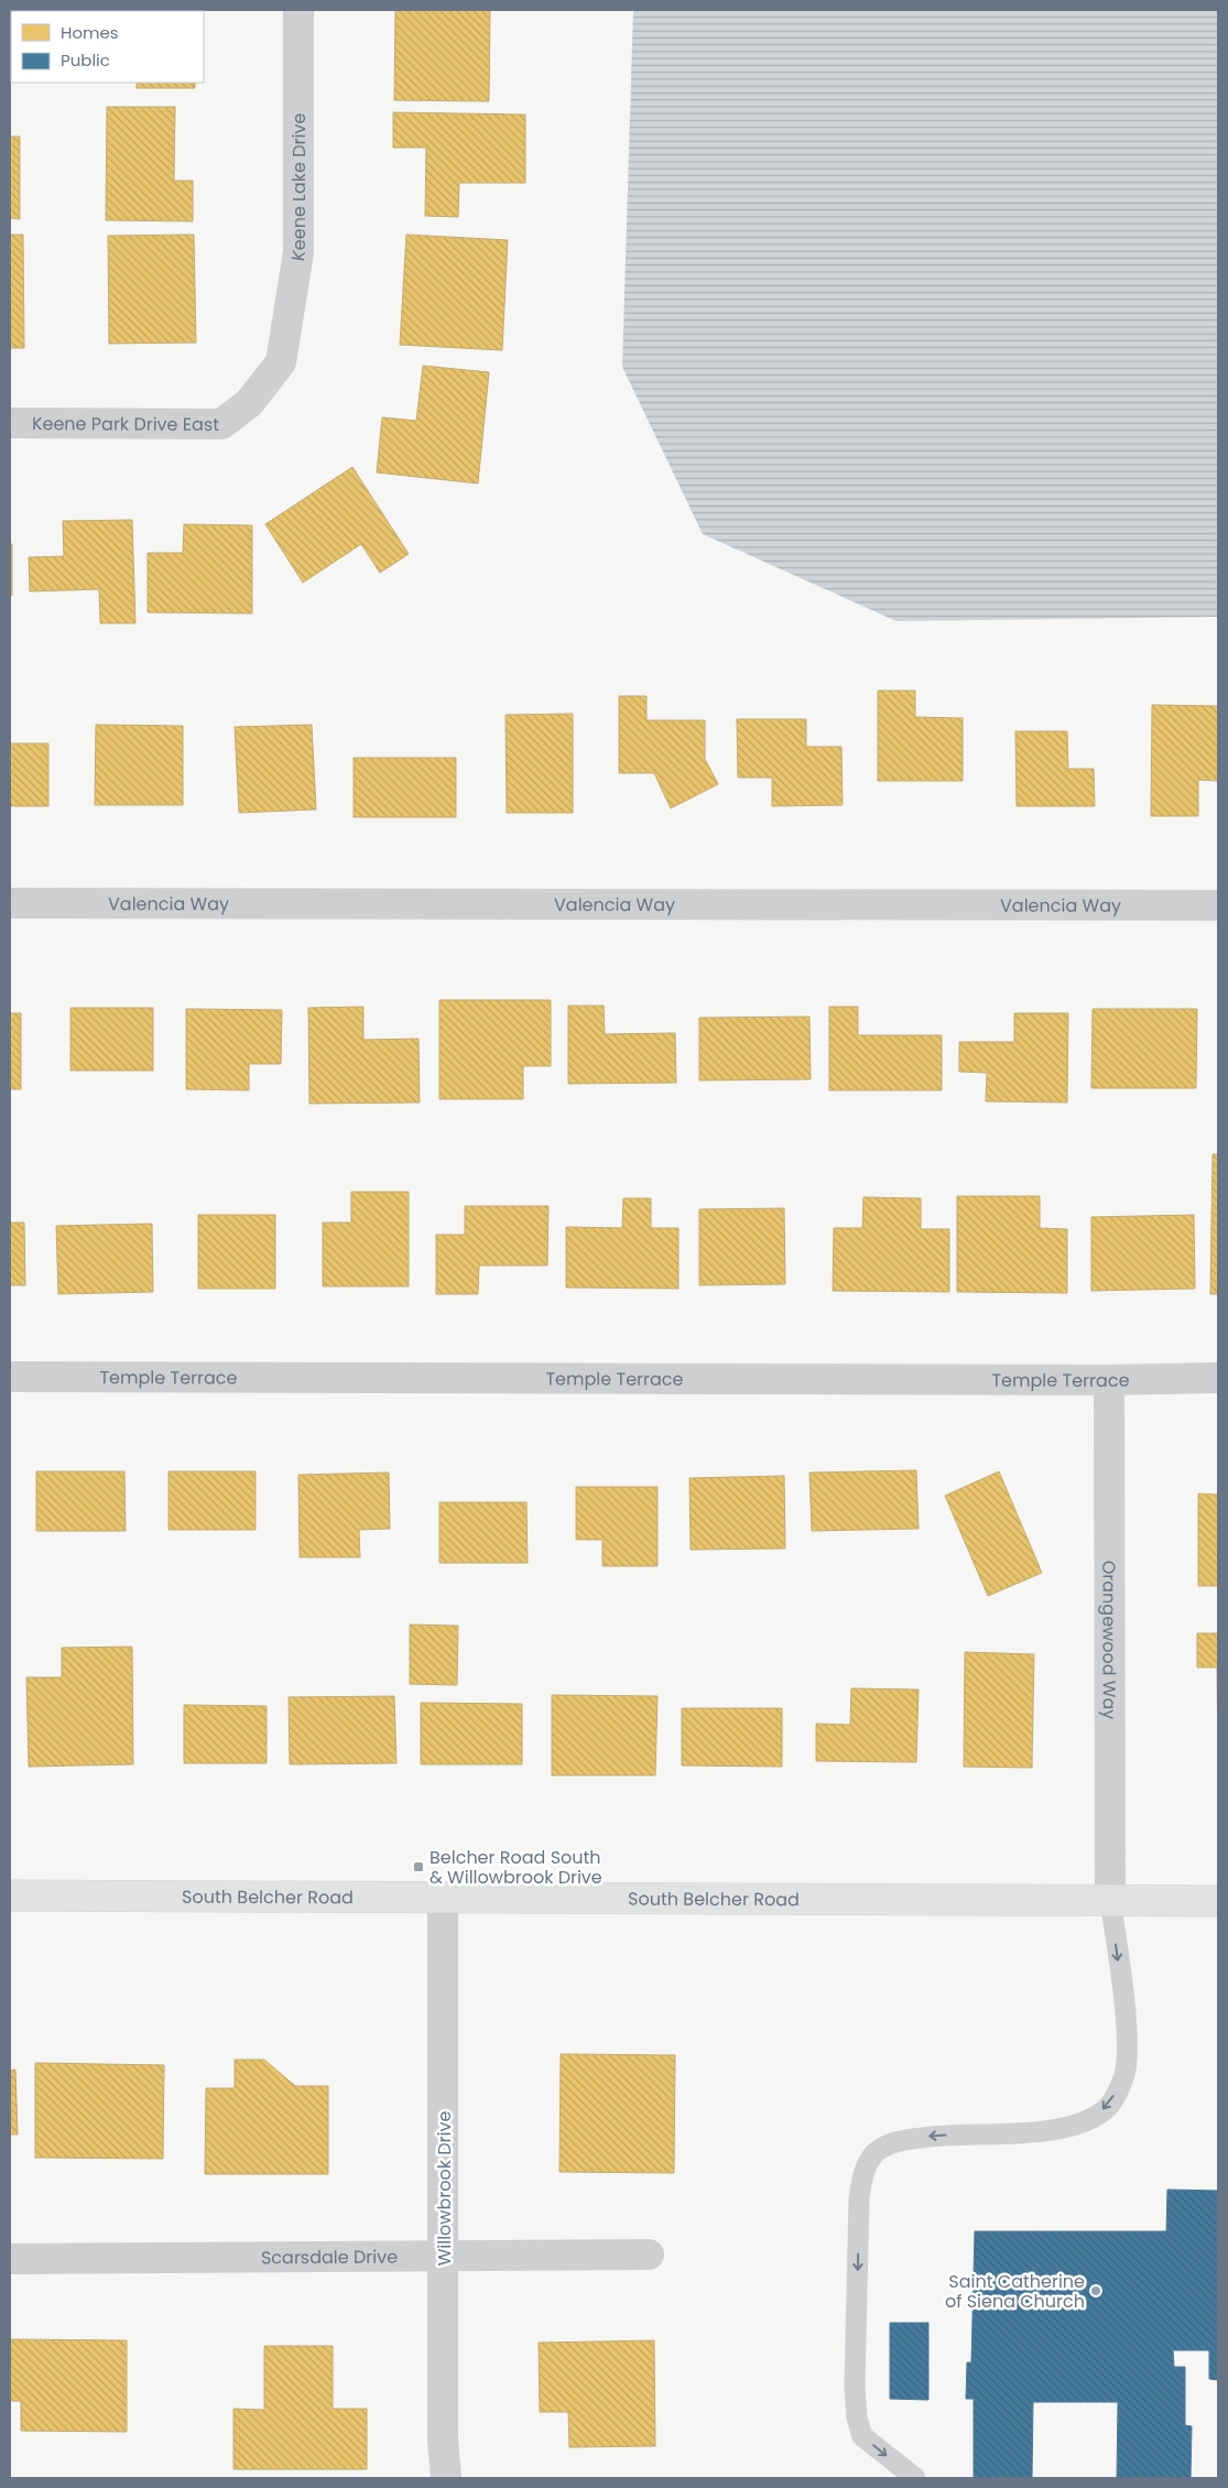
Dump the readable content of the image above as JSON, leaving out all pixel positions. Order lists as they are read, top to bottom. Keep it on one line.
{"streets":{"main road":["South Belcher Road"],"street":["Keene Lake Drive","Keene Park Drive East","Valencia Way","Temple Terrace","Orangewood Way","Willowbrook Drive","Scarsdale Drive"]},"crossings":[["Keene Lake Drive","Keene Park Drive East"],["Temple Terrace","Orangewood Way"],["Orangewood Way","South Belcher Road"],["South Belcher Road","Willowbrook Drive"],["Willowbrook Drive","Scarsdale Drive"]],"places":{"transit":["Belcher Road South & Willowbrook Drive"],"other":["Saint Catherine of Siena Church"]},"legend":["Homes","Public"]}
